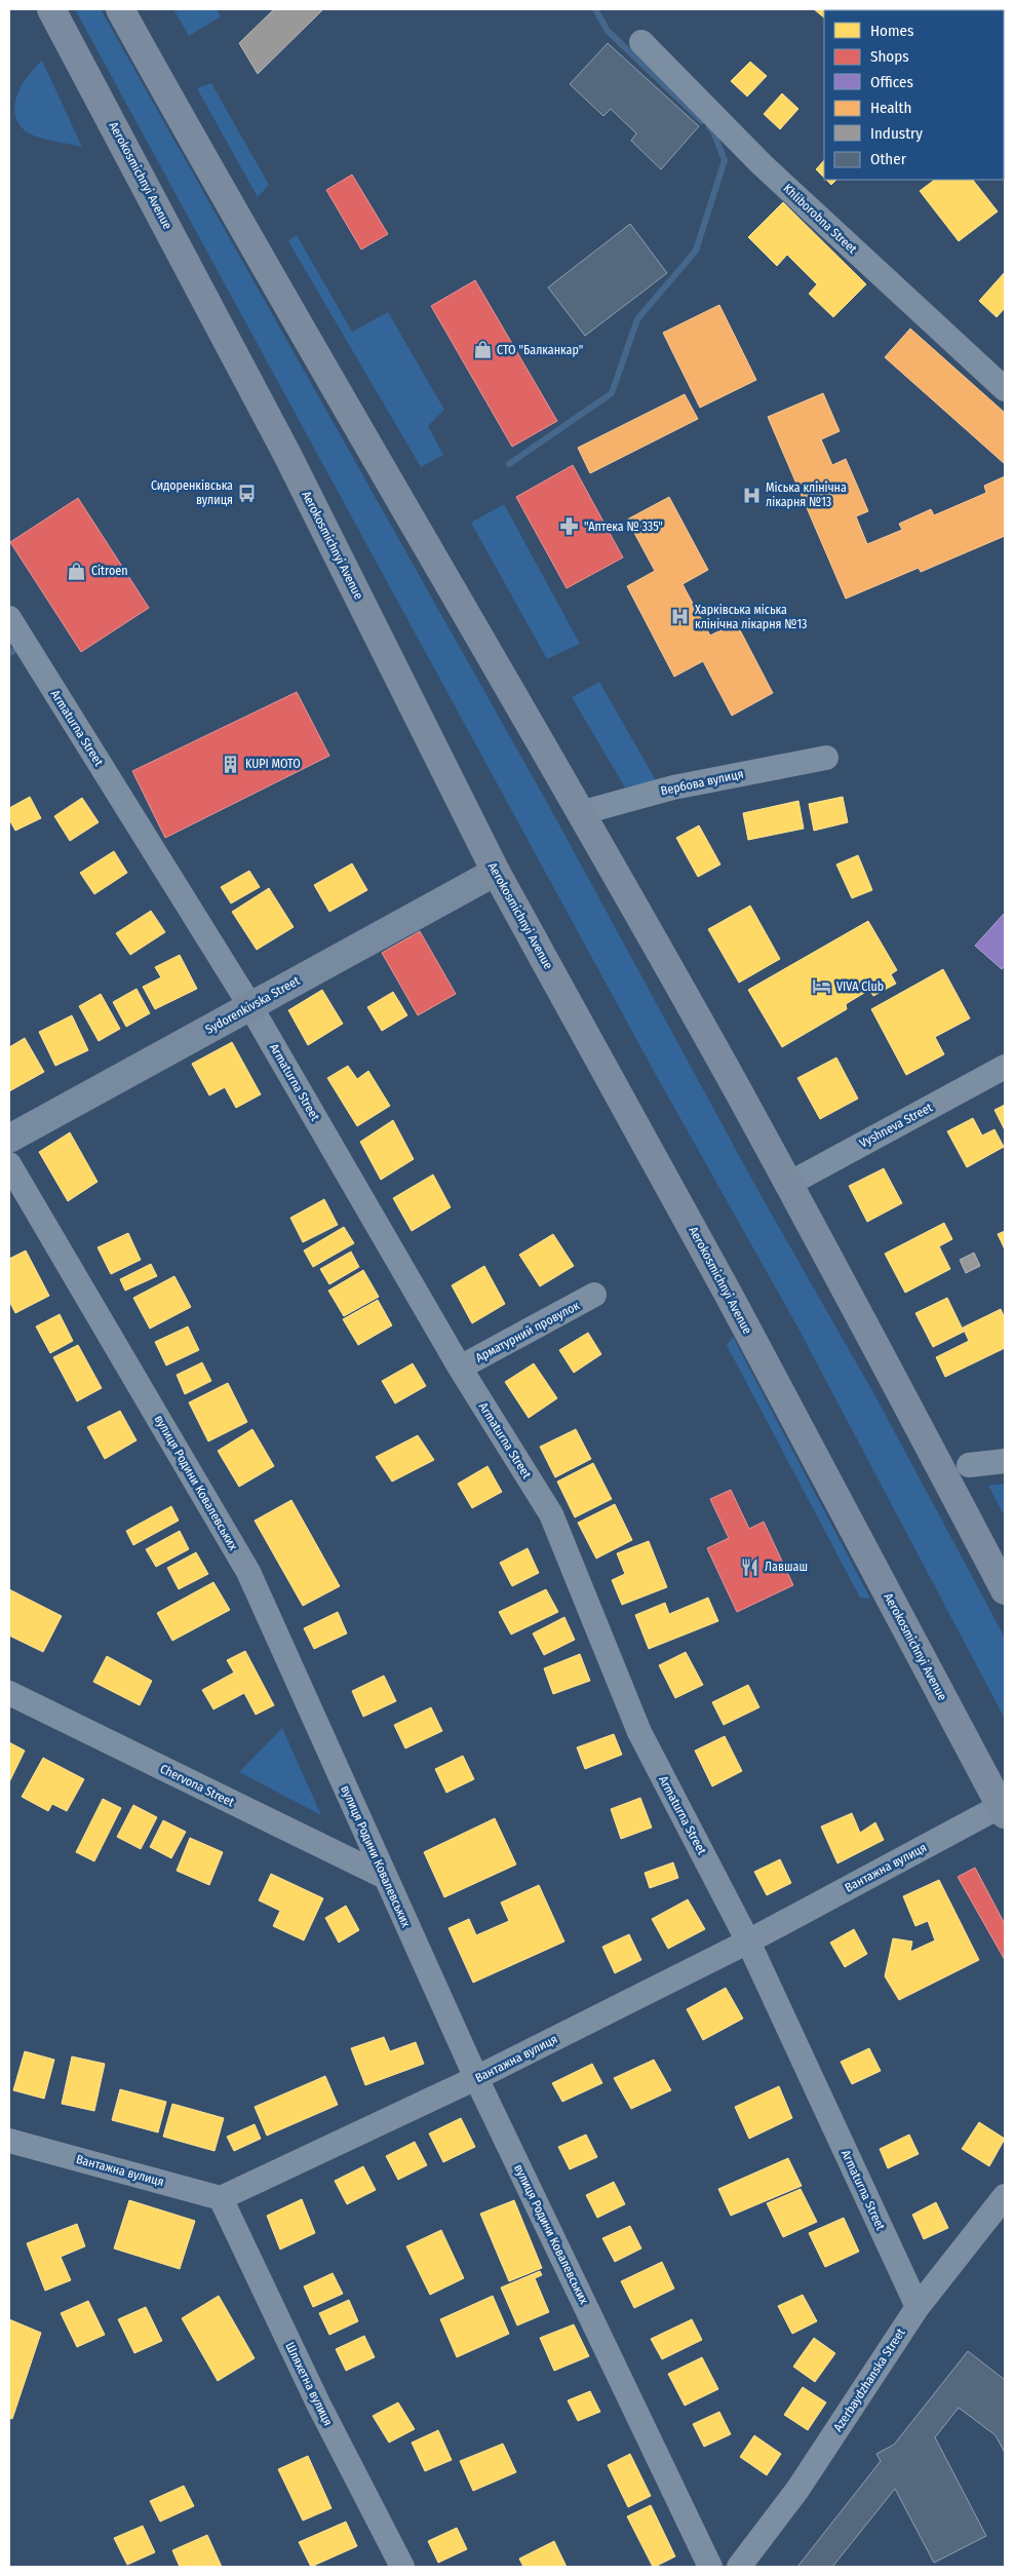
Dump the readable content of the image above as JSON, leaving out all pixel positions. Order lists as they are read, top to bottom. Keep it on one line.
{"streets":{"main road":["Aerokosmichnyi Avenue","Sydorenkivska Street"],"street":["Khliborobna Street","Armaturna Street","Вербова вулиця","Vyshneva Street","Арматурний провулок","вулиця Родини Ковалевських","Chervona Street","Вантажна вулиця","Azerbaydzhanska Street","Шляхетна вулиця"]},"crossings":[["Aerokosmichnyi Avenue","Sydorenkivska Street"],["Aerokosmichnyi Avenue","Вантажна вулиця"],["Armaturna Street","Sydorenkivska Street"],["Armaturna Street","Арматурний провулок"],["Armaturna Street","Вантажна вулиця"],["Armaturna Street","Azerbaydzhanska Street"],["вулиця Родини Ковалевських","Chervona Street"],["вулиця Родини Ковалевських","Вантажна вулиця"],["Вантажна вулиця","Шляхетна вулиця"]],"places":{"shop":["СТО \"Балканкар\"","Citroen"],"bus stop":["Сидоренківська вулиця"],"hospital":["Міська клінічна лікарня №13","Харківська міська клінічна лікарня №13"],"pharmacy":["\"Аптека № 335\""],"building":["KUPI MOTO"],"hotel":["VIVA Club"],"restaurant":["Лавшаш"]},"legend":["Homes","Shops","Offices","Health","Industry","Other"]}
